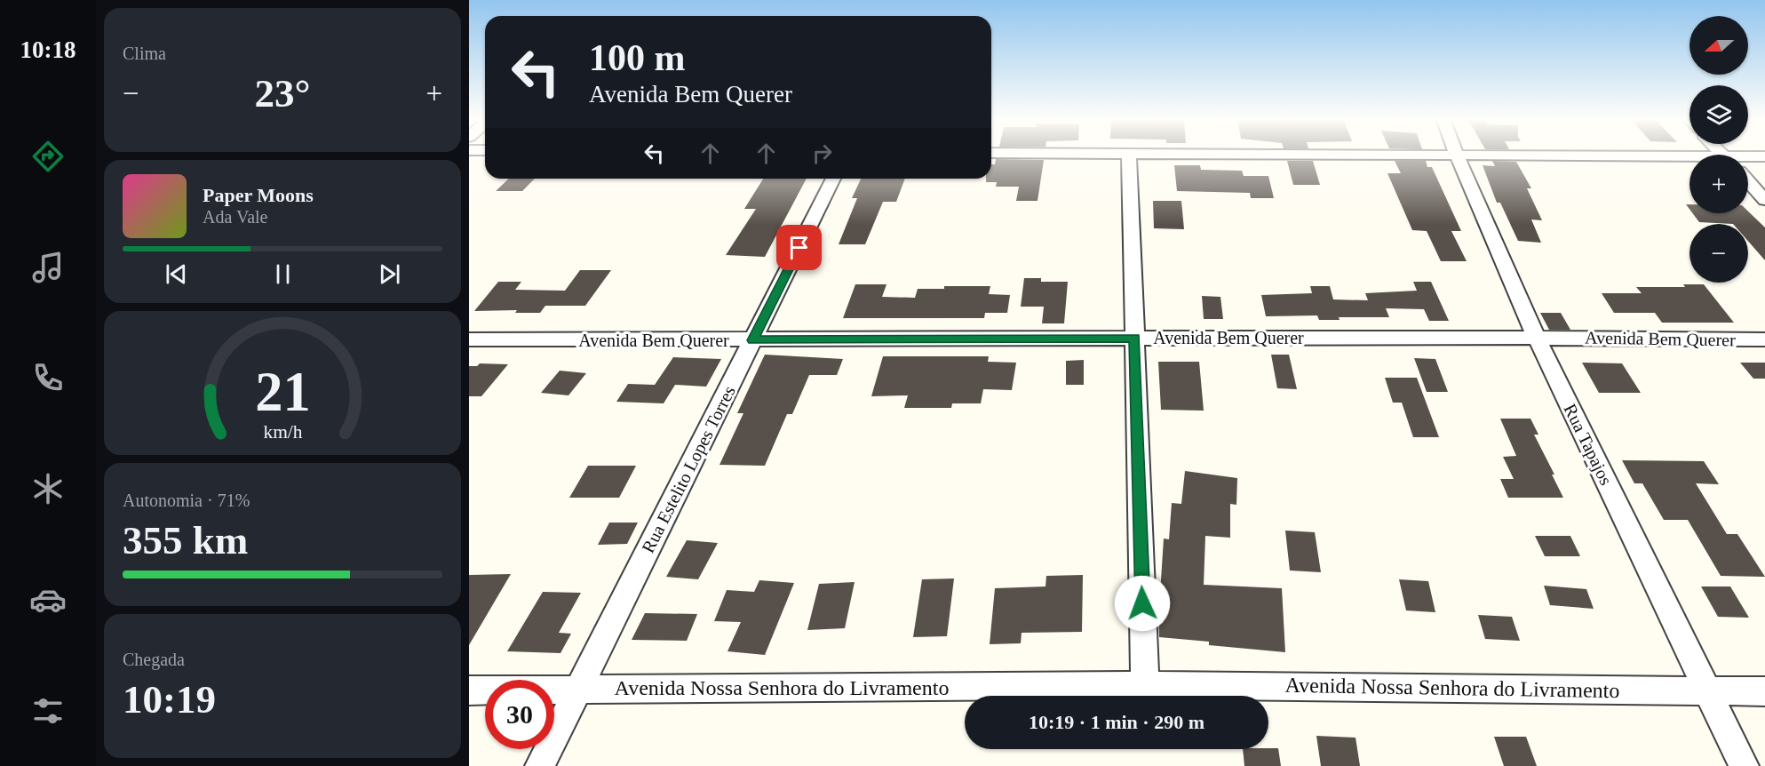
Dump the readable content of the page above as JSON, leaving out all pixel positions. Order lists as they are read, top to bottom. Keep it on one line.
{"streets":{"street":["Avenida Bem Querer","Rua Tapajos","Rua Estelito Lopes Torres","Avenida Nossa Senhora do Livramento"]},"crossings":[["Avenida Bem Querer","Rua Tapajos"],["Avenida Bem Querer","Rua Estelito Lopes Torres"],["Rua Tapajos","Avenida Nossa Senhora do Livramento"],["Rua Estelito Lopes Torres","Avenida Nossa Senhora do Livramento"]],"north":"left","page":{"tabs":"10:18","tile":["Clima",["Autonomia · 71%","355 km"],["Chegada","10:19"]],"map_buttons":["+","−"],"turn":["100 m","Avenida Bem Querer"],"heat":["−","23°","+"],"song":["Paper Moons","Ada Vale"],"limit":"30","trip":"10:19 · 1 min · 290 m","gauge":["21","km/h"]}}
